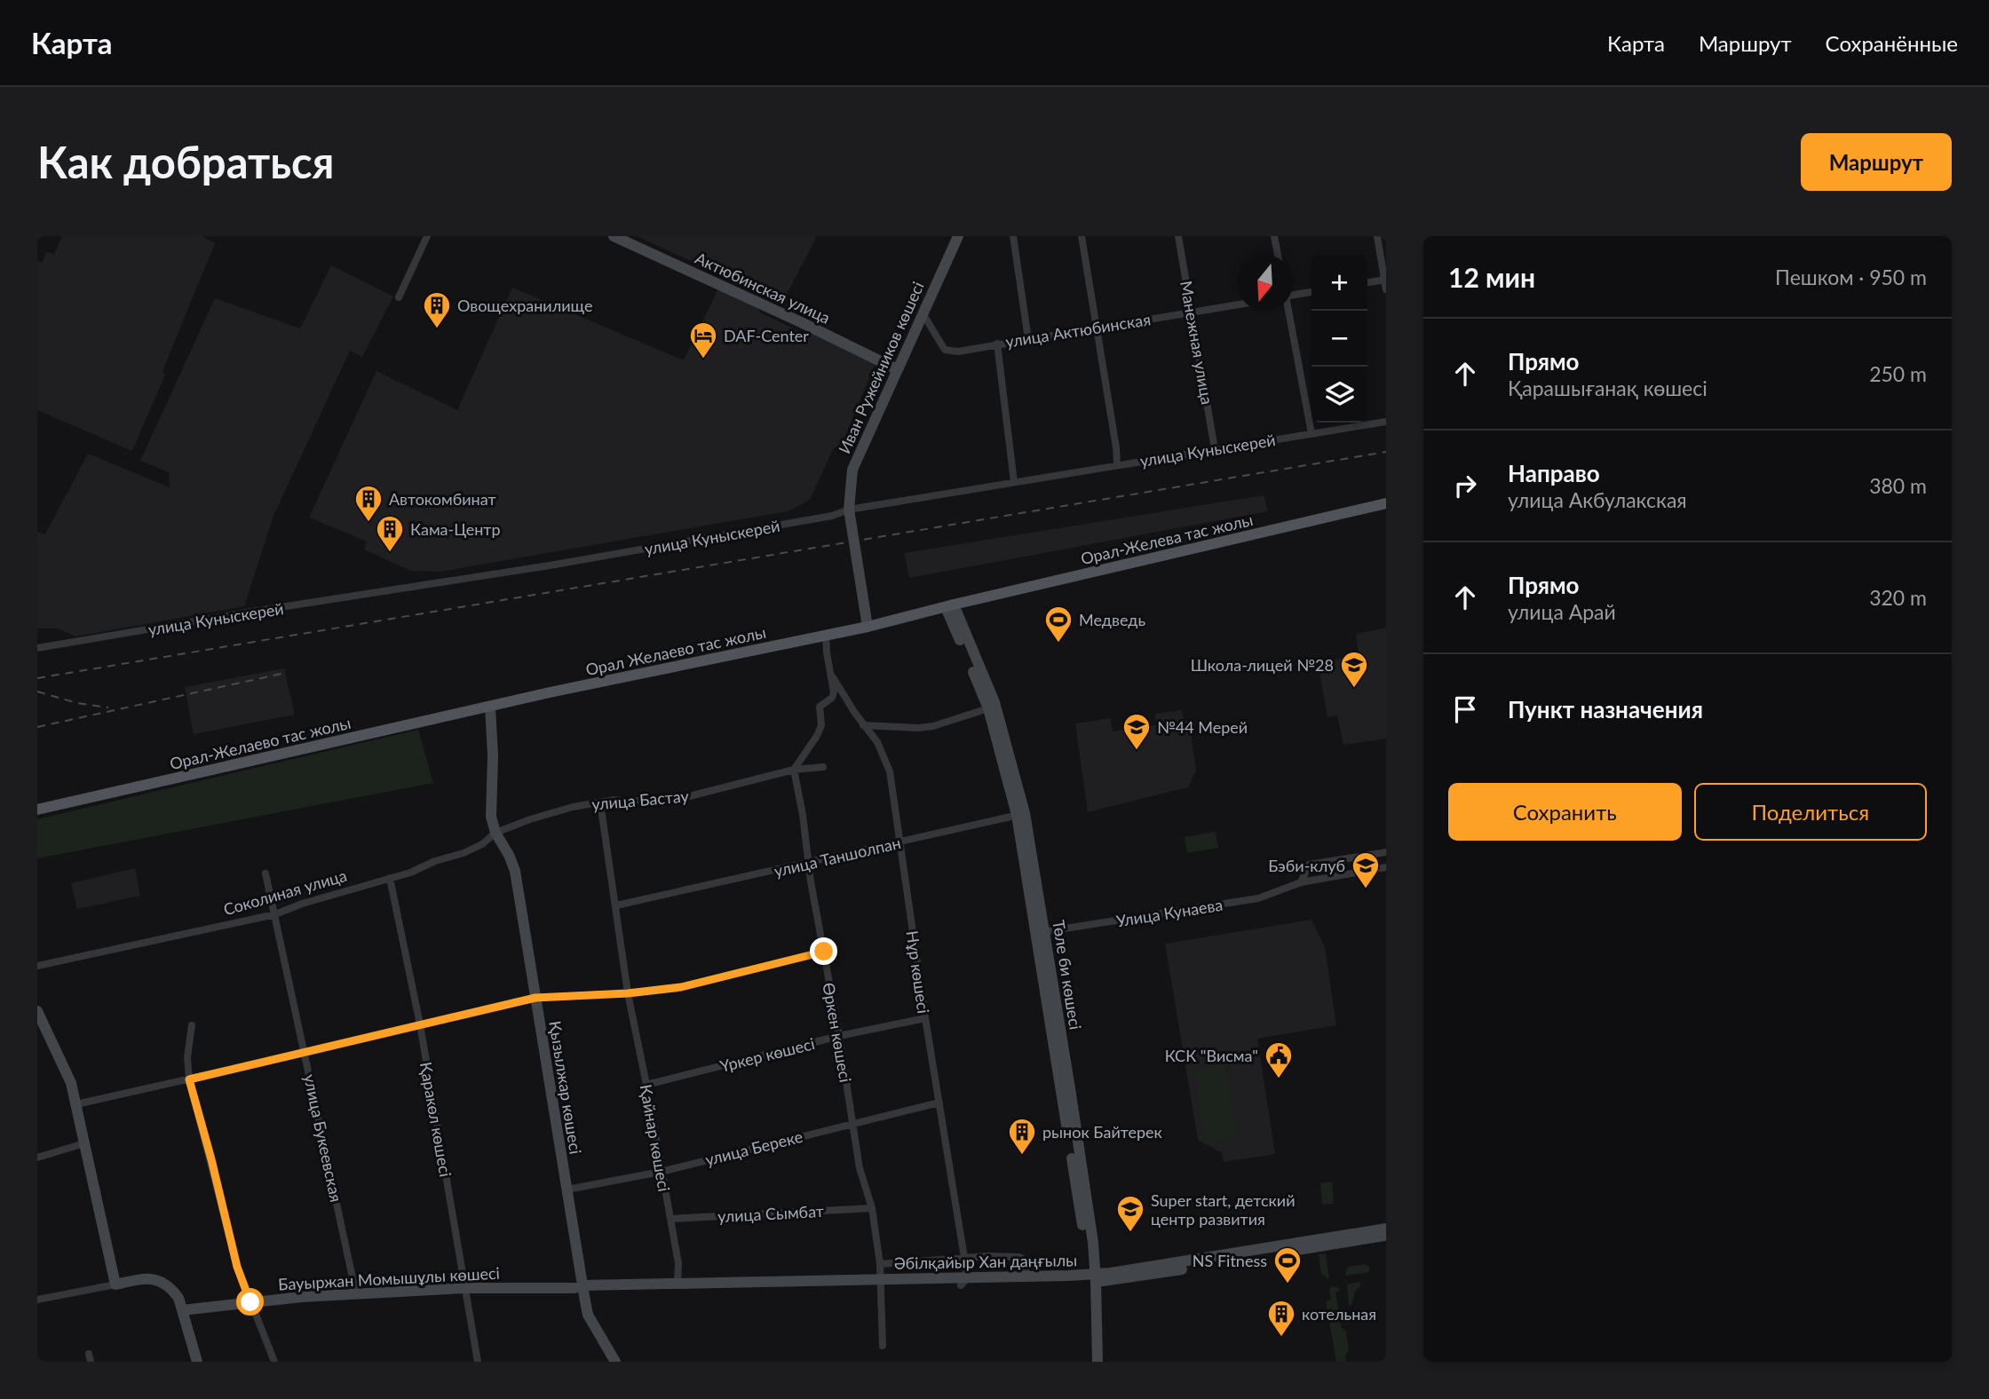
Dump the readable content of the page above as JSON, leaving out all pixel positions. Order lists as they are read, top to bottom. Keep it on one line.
{"streets":{"main road":["Орал-Желева тас жолы","Орал Желаево тас жолы","Орал-Желаево тас жолы"],"street":["Актюбинская улица","улица Актюбинская","Манежная улица","Иван Ружейников көшесі","улица Куныскерей","улица Бастау","улица Таншолпан","Соколиная улица","Улица Кунаева","Нұр көшесі","Төле би көшесі","Өркен көшесі","Үркер көшесі","Қызылжар көшесі","Қаракөл көшесі","улица Букеевская","Қайнар көшесі","улица Береке","улица Сымбат","Әбілқайыр Хан даңғылы","Бауыржан Момышұлы көшесі"]},"crossings":[["Актюбинская улица","Иван Ружейников көшесі"],["улица Актюбинская","Манежная улица"],["улица Актюбинская","Иван Ружейников көшесі"],["Манежная улица","улица Куныскерей"],["Иван Ружейников көшесі","улица Куныскерей"],["Иван Ружейников көшесі","Орал Желаево тас жолы"],["Орал-Желева тас жолы","Төле би көшесі"],["Орал Желаево тас жолы","Орал-Желаево тас жолы"],["Орал Желаево тас жолы","Қызылжар көшесі"],["Орал-Желаево тас жолы","Қызылжар көшесі"],["улица Бастау","Соколиная улица"],["улица Бастау","Өркен көшесі"],["улица Бастау","Қызылжар көшесі"],["улица Бастау","Қайнар көшесі"],["улица Таншолпан","Нұр көшесі"],["улица Таншолпан","Төле би көшесі"],["улица Таншолпан","Өркен көшесі"],["улица Таншолпан","Қайнар көшесі"],["Соколиная улица","Қызылжар көшесі"],["Соколиная улица","Қаракөл көшесі"],["Соколиная улица","улица Букеевская"],["Улица Кунаева","Төле би көшесі"],["Нұр көшесі","Үркер көшесі"],["Нұр көшесі","улица Береке"],["Нұр көшесі","Әбілқайыр Хан даңғылы"],["Төле би көшесі","Әбілқайыр Хан даңғылы"],["Өркен көшесі","Үркер көшесі"],["Өркен көшесі","улица Береке"],["Өркен көшесі","улица Сымбат"],["Өркен көшесі","Әбілқайыр Хан даңғылы"],["Үркер көшесі","Қайнар көшесі"],["Қызылжар көшесі","улица Береке"],["Қызылжар көшесі","Әбілқайыр Хан даңғылы"],["Қызылжар көшесі","Бауыржан Момышұлы көшесі"],["Қаракөл көшесі","Бауыржан Момышұлы көшесі"],["улица Букеевская","Бауыржан Момышұлы көшесі"],["Қайнар көшесі","улица Береке"],["Қайнар көшесі","улица Сымбат"],["Қайнар көшесі","Әбілқайыр Хан даңғылы"],["Әбілқайыр Хан даңғылы","Бауыржан Момышұлы көшесі"]],"places":{"building":["Овощехранилище","Автокомбинат","Кама-Центр","рынок Байтерек","котельная"],"hotel":["DAF-Center"],"sports":["Медведь","NS Fitness"],"school or university":["Школа-лицей №28","№44 Мерей","Бэби-клуб","Super start, детский центр развития"],"public building":["КСК \"Висма\""]},"north":"bottom","page":{"header":"Карта","nav":["Карта","Маршрут","Сохранённые"],"buttons":["Маршрут",["Сохранить","Поделиться"]],"title":"Как добраться","heading":["12 мин","Пешком · 950 m"],"map_buttons":["+","−"],"list":[["Прямо","Қарашығанақ көшесі","250 m"],["Направо","улица Акбулакская","380 m"],["Прямо","улица Арай","320 m"],"Пункт назначения"]}}
